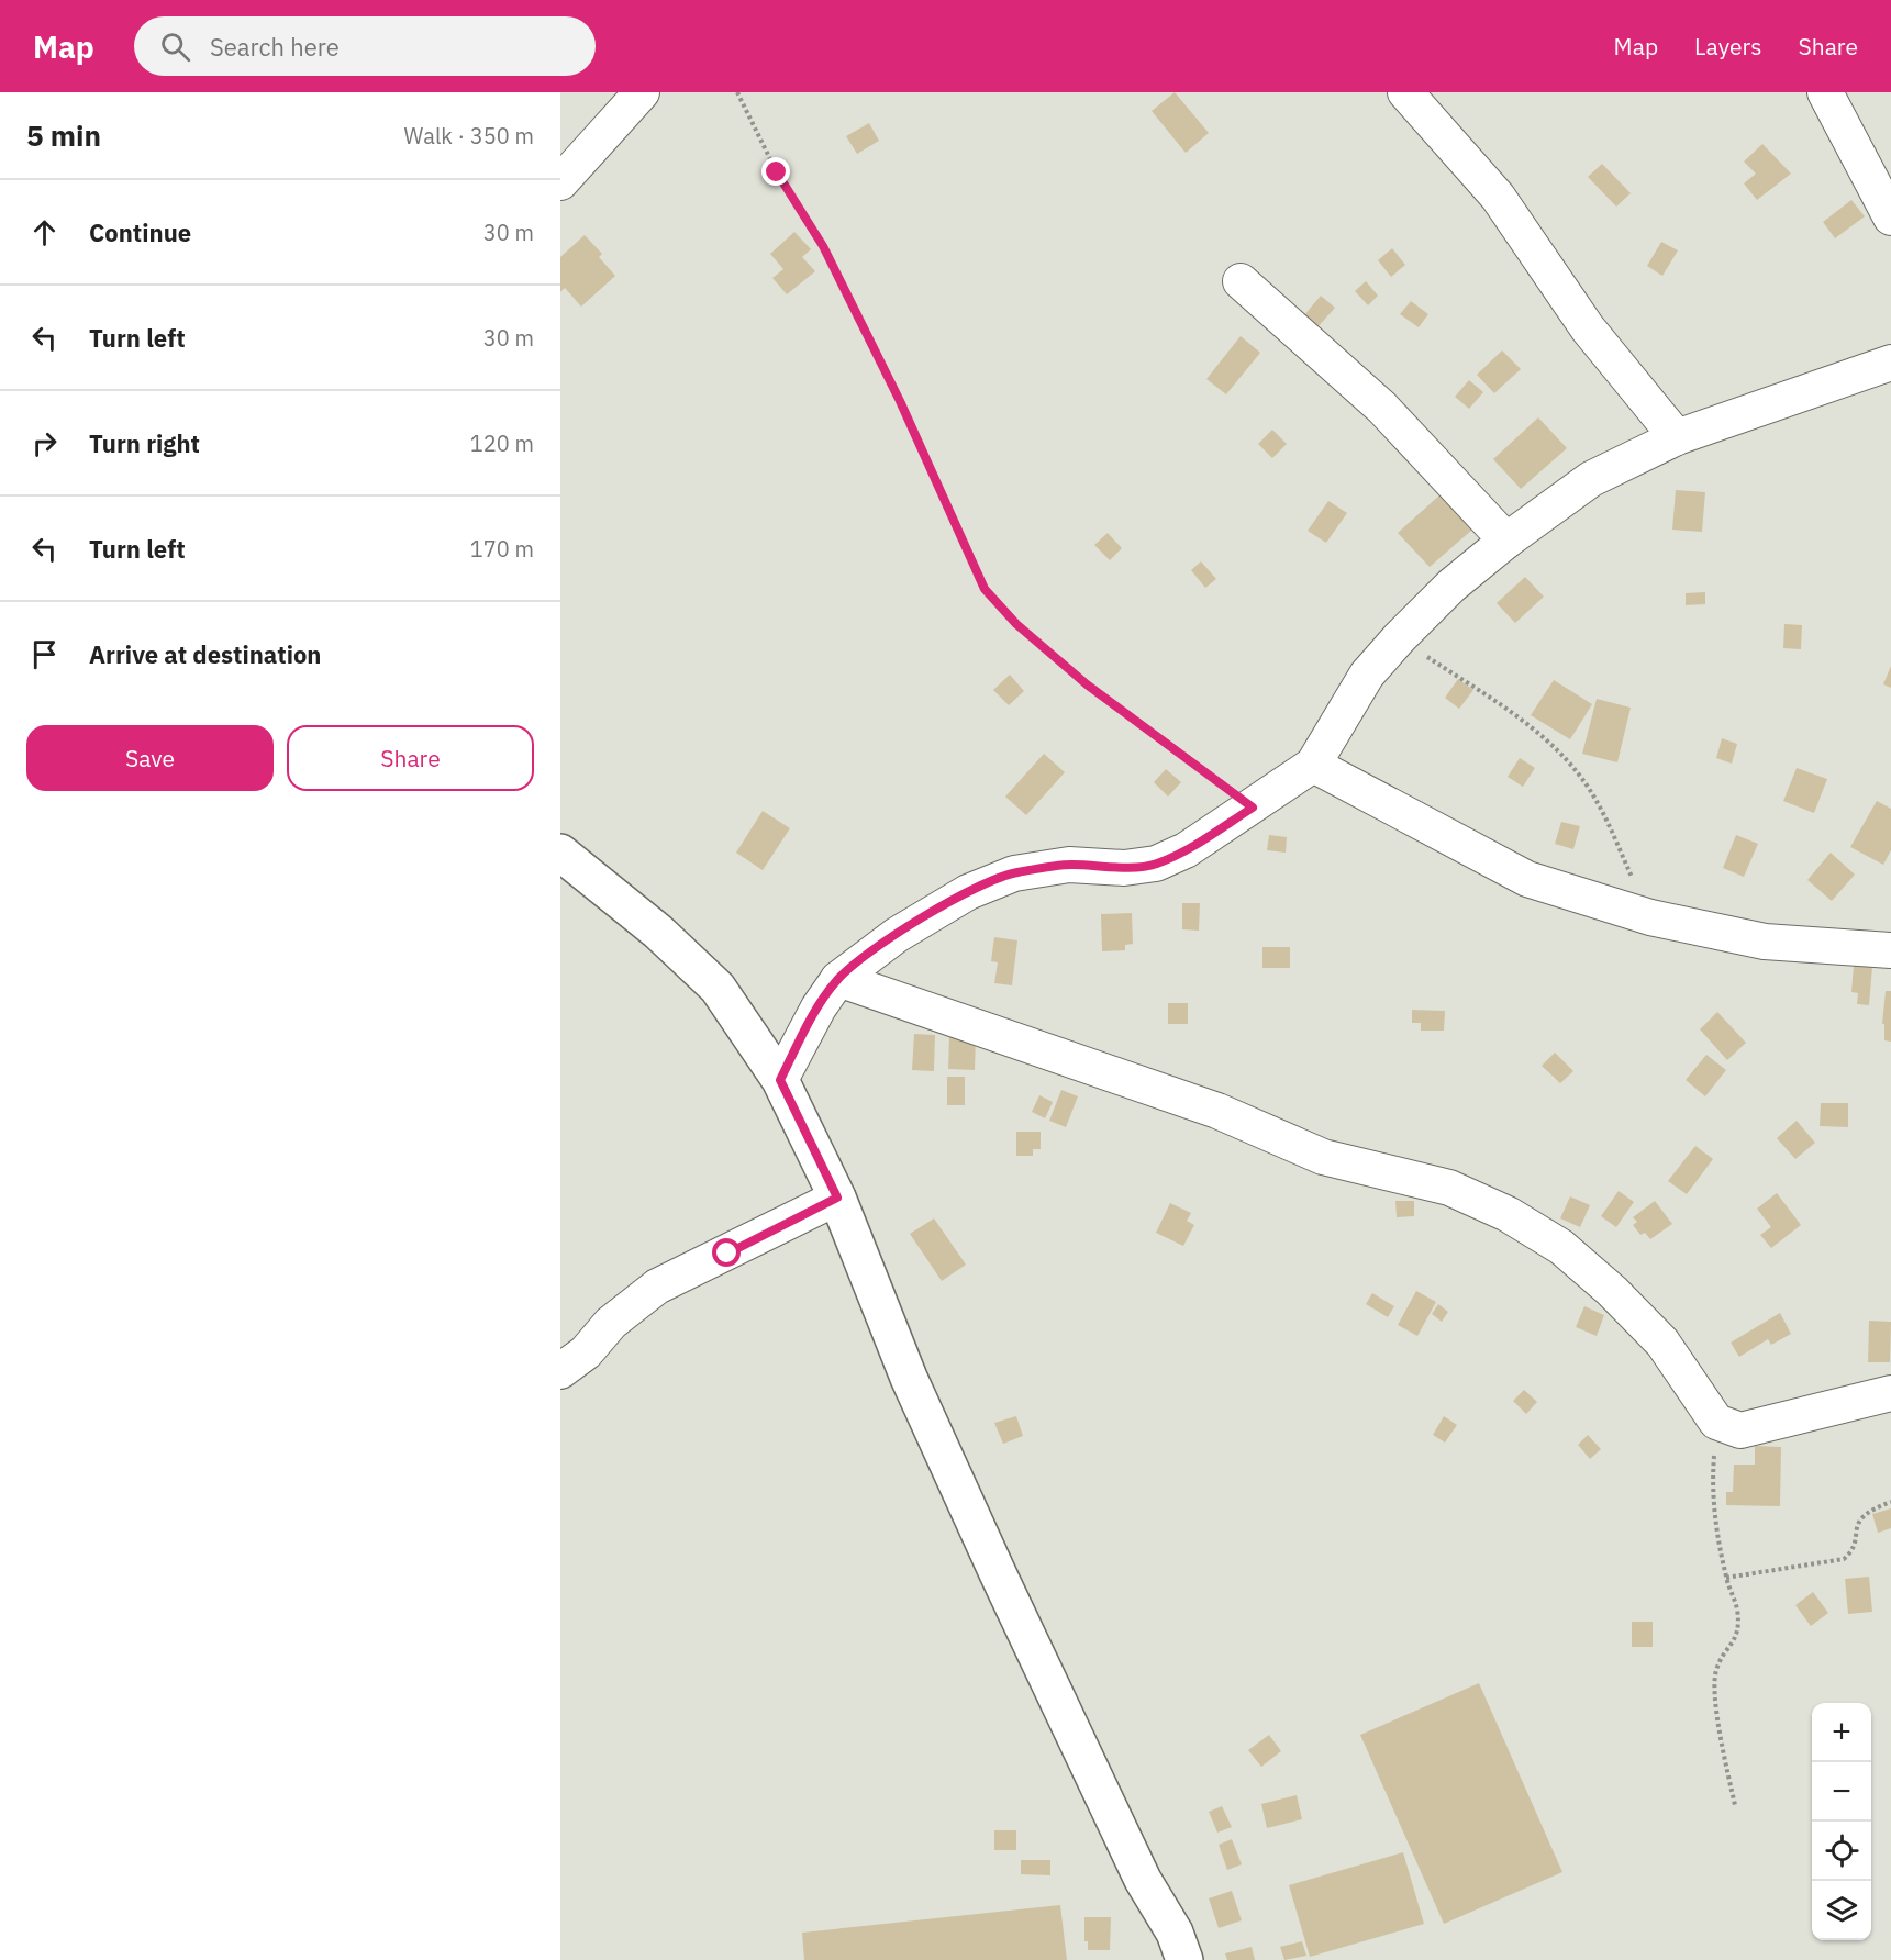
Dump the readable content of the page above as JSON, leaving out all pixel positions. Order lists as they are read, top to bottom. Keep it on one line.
{"page":{"header":"Map","search":"Search here","nav":["Map","Layers","Share"],"heading":["5 min","Walk · 350 m"],"list":[["Continue","30 m"],["Turn left","30 m"],["Turn right","120 m"],["Turn left","170 m"],"Arrive at destination"],"buttons":["Save","Share"],"map_buttons":["+","−"]}}
